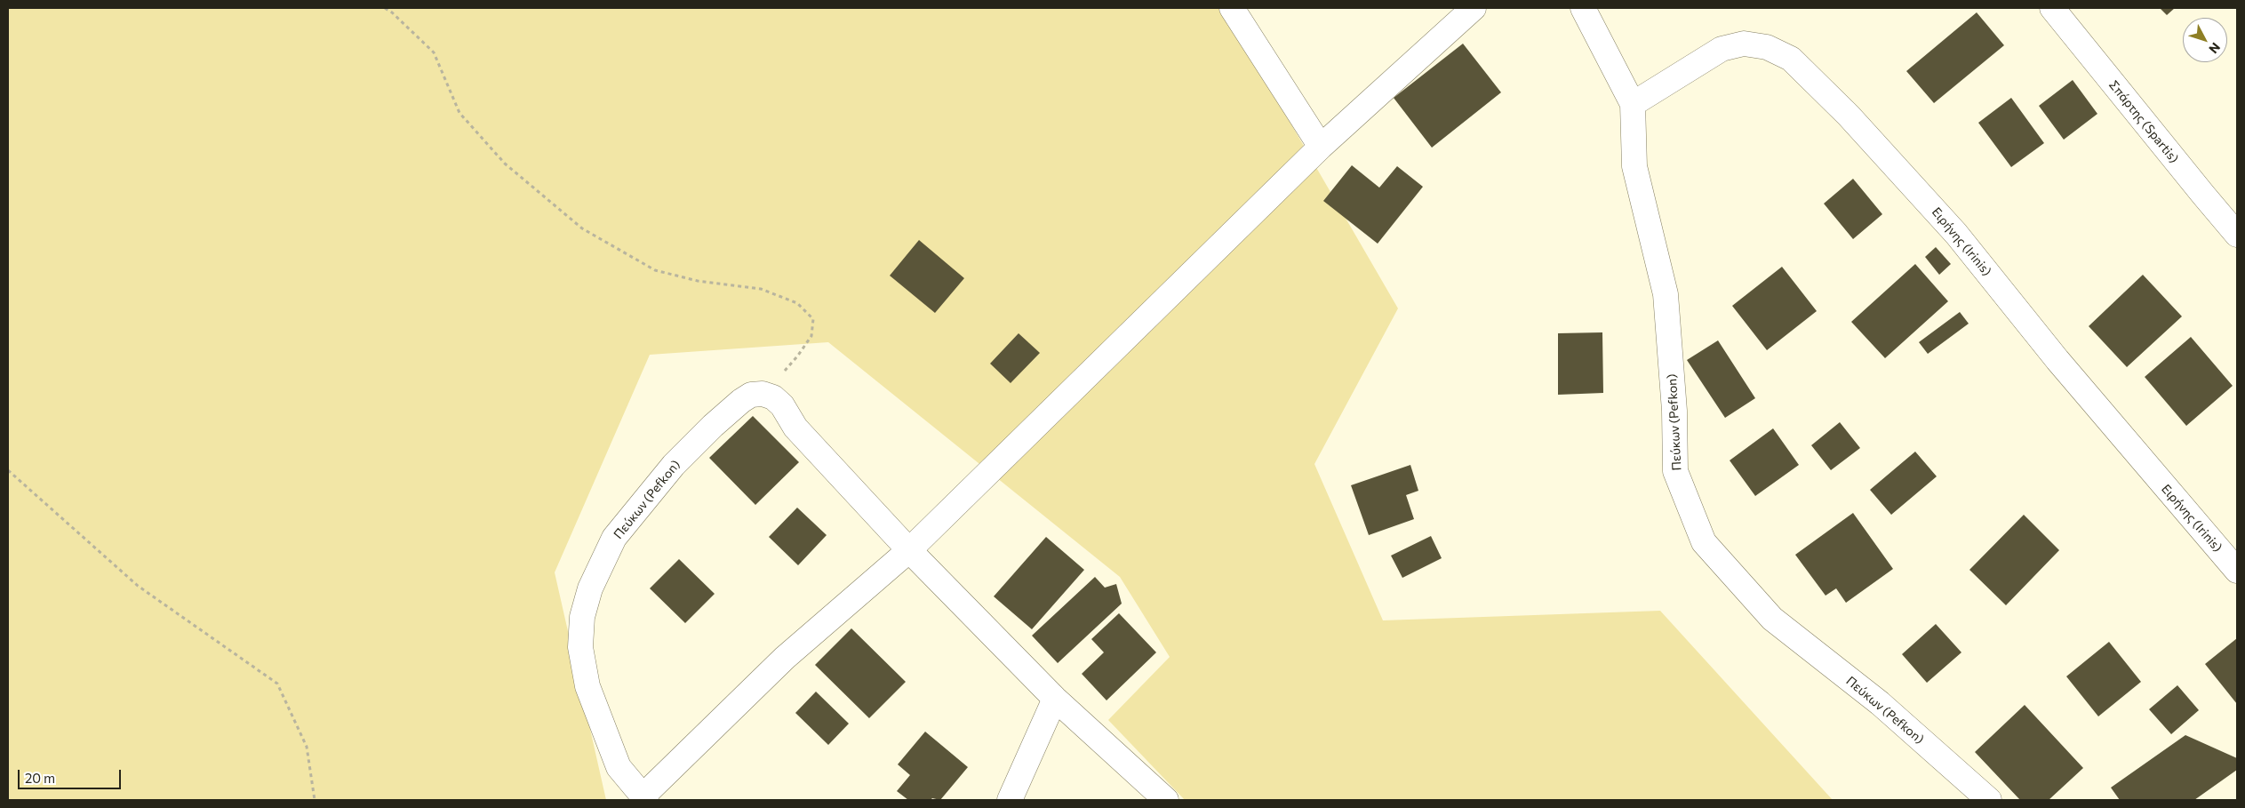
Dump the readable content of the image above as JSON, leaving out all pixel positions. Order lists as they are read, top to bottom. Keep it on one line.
{"streets":{"street":["Σπάρτης (Spartis)","Ειρήνης (Irinis)","Πεύκων (Pefkon)"]},"crossings":[["Ειρήνης (Irinis)","Πεύκων (Pefkon)"]],"scale_bar":"20 m","north":"bottom right"}
